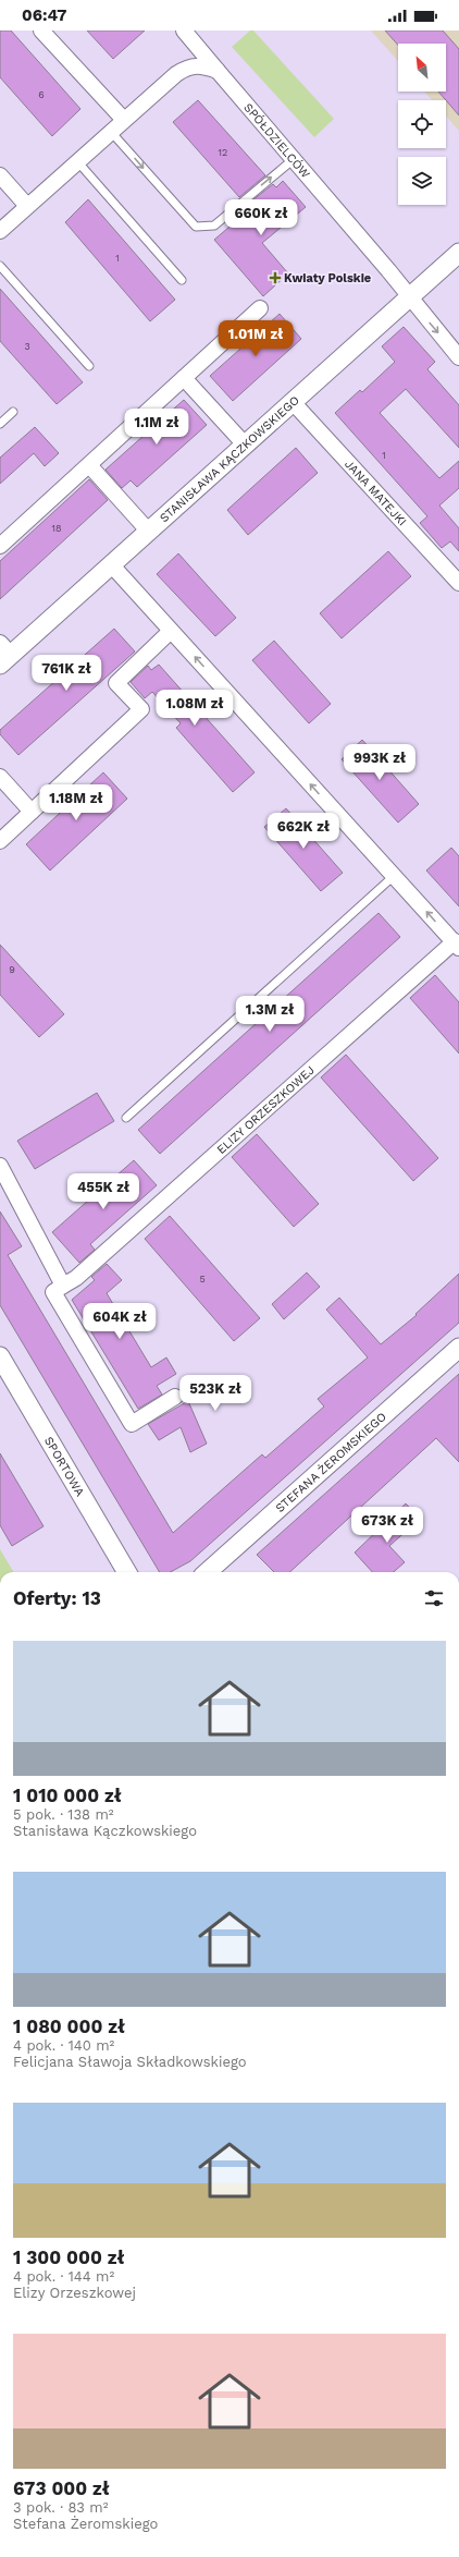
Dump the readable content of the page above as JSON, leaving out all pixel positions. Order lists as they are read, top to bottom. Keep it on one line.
{"streets":{"street":["SPÓŁDZIELCÓW","STANISŁAWA KĄCZKOWSKIEGO","JANA MATEJKI","ELIZY ORZESZKOWEJ","STEFANA ŻEROMSKIEGO","SPORTOWA"]},"crossings":[["SPÓŁDZIELCÓW","STANISŁAWA KĄCZKOWSKIEGO"],["STANISŁAWA KĄCZKOWSKIEGO","JANA MATEJKI"]],"places":{"health":["Kwiaty Polskie"]},"house_numbers":["6","12","1","3","1","18","9","5"],"north":"top left","page":{"status":"06:47","price":["660K zł","1.01M zł","1.1M zł","761K zł","1.08M zł","993K zł","1.18M zł","662K zł","1.3M zł","455K zł","604K zł","523K zł","673K zł"],"heading":"Oferty: 13","list":[{"name":"1 010 000 zł","note":"5 pok. · 138 m² · Stanisława Kączkowskiego"},{"name":"1 080 000 zł","note":"4 pok. · 140 m² · Felicjana Sławoja Składkowskiego"},{"name":"1 300 000 zł","note":"4 pok. · 144 m² · Elizy Orzeszkowej"},{"name":"673 000 zł","note":"3 pok. · 83 m² · Stefana Żeromskiego"}]}}
